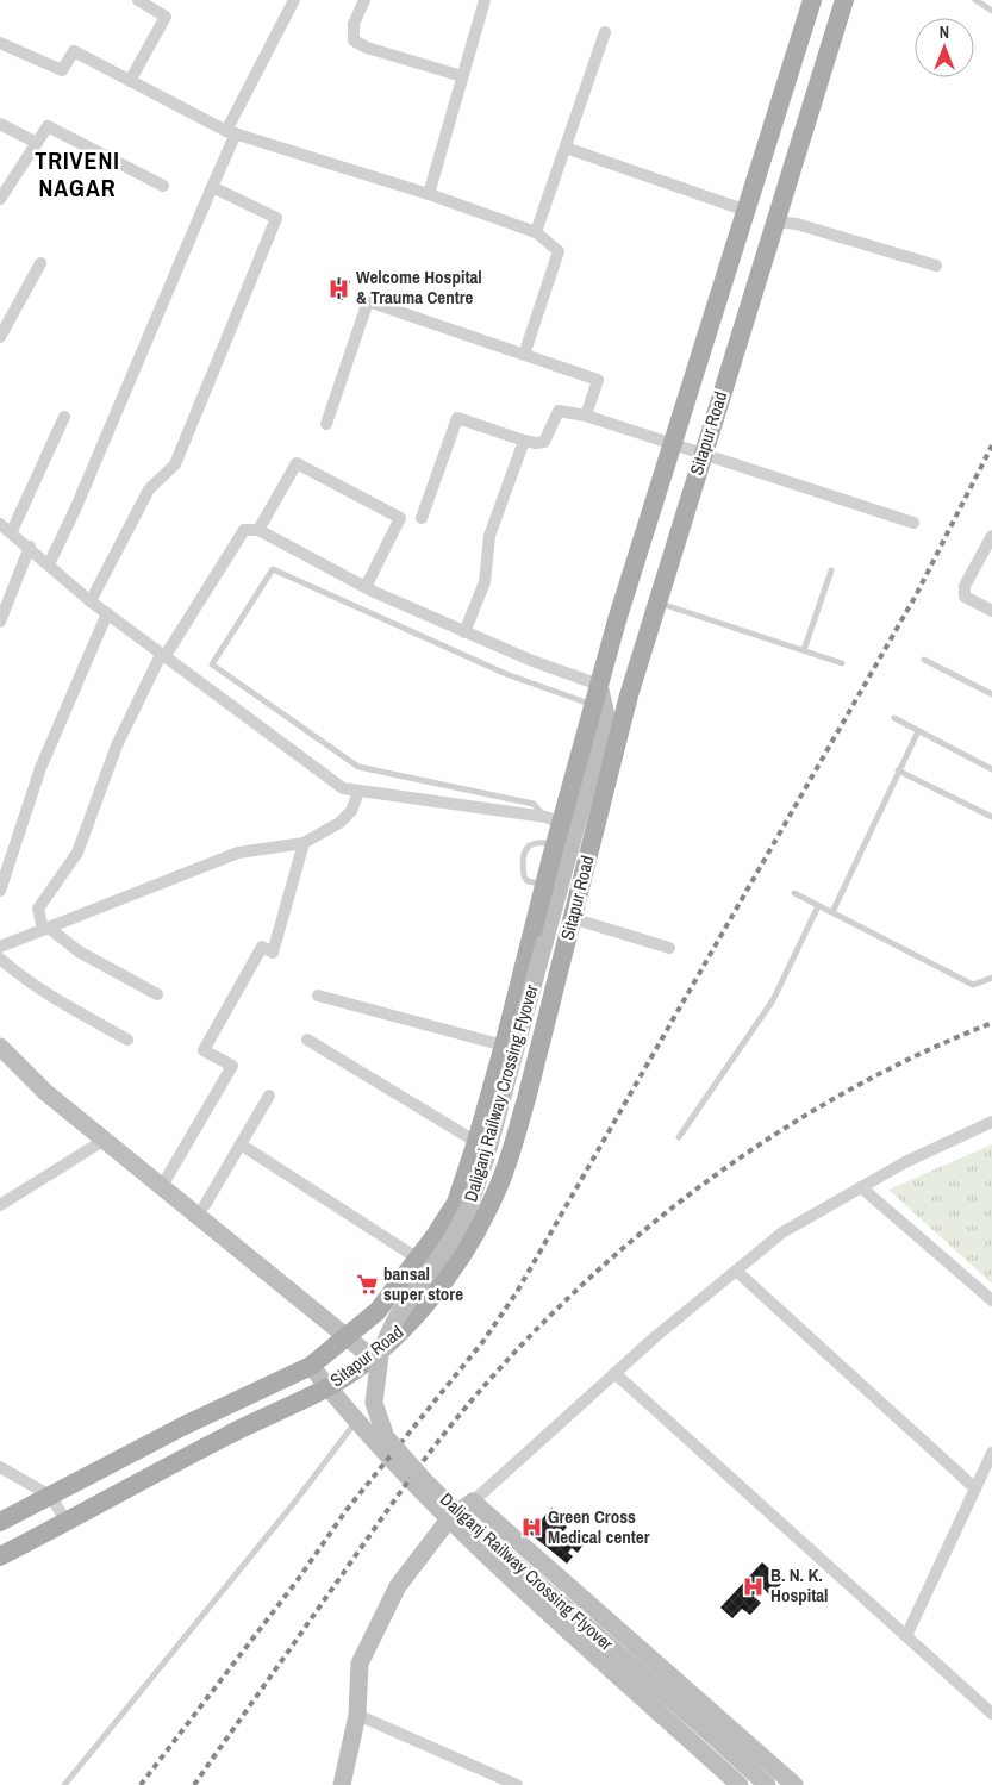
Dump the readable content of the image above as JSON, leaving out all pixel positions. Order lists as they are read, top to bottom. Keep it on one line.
{"streets":{"main road":["Sitapur Road"],"street":["Daliganj Railway Crossing Flyover"]},"crossings":[["Sitapur Road","Daliganj Railway Crossing Flyover"]],"districts":["TRIVENI NAGAR"],"places":{"hospital":["Welcome Hospital & Trauma Centre","Green Cross Medical center","B. N. K. Hospital"],"supermarket":["bansal super store"]},"north":"top"}
